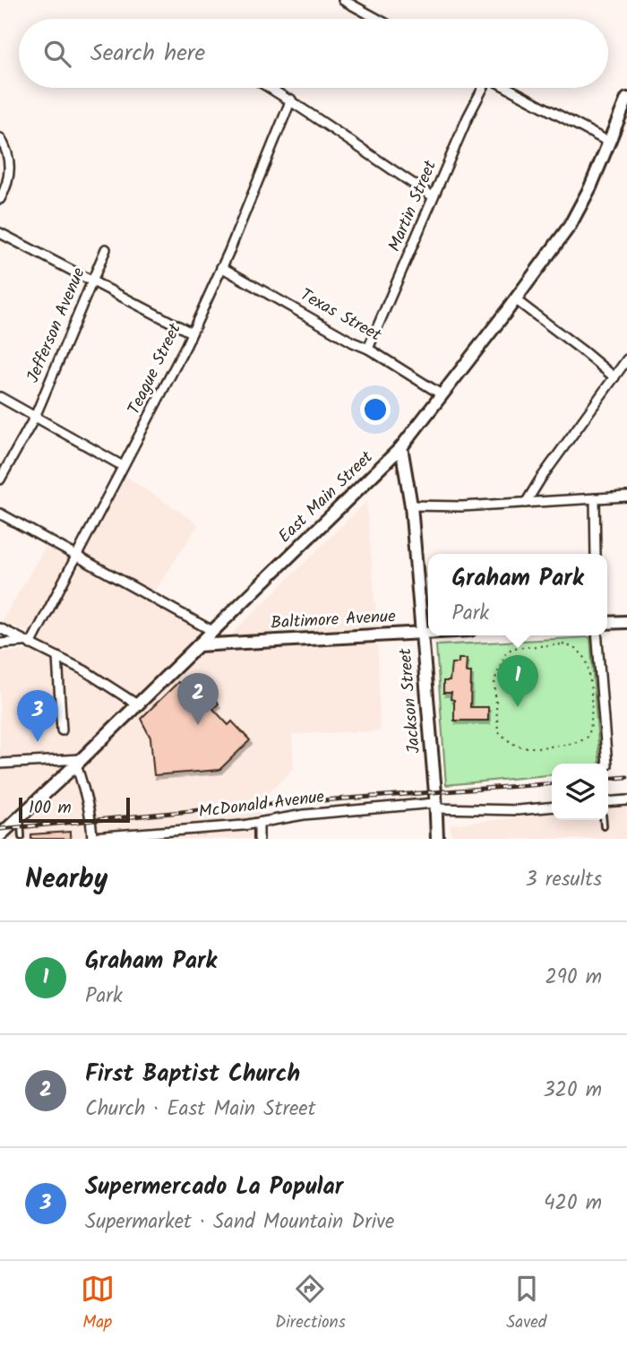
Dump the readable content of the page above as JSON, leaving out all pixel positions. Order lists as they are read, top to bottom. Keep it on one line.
{"streets":{"main road":["East Main Street","Baltimore Avenue","Jackson Street"],"street":["Martin Street","Texas Street","Jefferson Avenue","Teague Street","McDonald Avenue"]},"crossings":[["Martin Street","Texas Street"],["Texas Street","Teague Street"],["Texas Street","East Main Street"],["East Main Street","Baltimore Avenue"],["East Main Street","Jackson Street"],["Baltimore Avenue","Jackson Street"],["Jackson Street","McDonald Avenue"]],"scale_bar":"100 m","page":{"search":"Search here","popup":["Graham Park","Park"],"pins":["1","2","3"],"scale":"100 m","heading":["Nearby","3 results"],"list":[{"mark":"1","name":"Graham Park","note":"Park","value":"290 m"},{"mark":"2","name":"First Baptist Church","note":"Church · East Main Street","value":"320 m"},{"mark":"3","name":"Supermercado La Popular","note":"Supermarket · Sand Mountain Drive","value":"420 m"}],"nav":["Map","Directions","Saved"]}}
